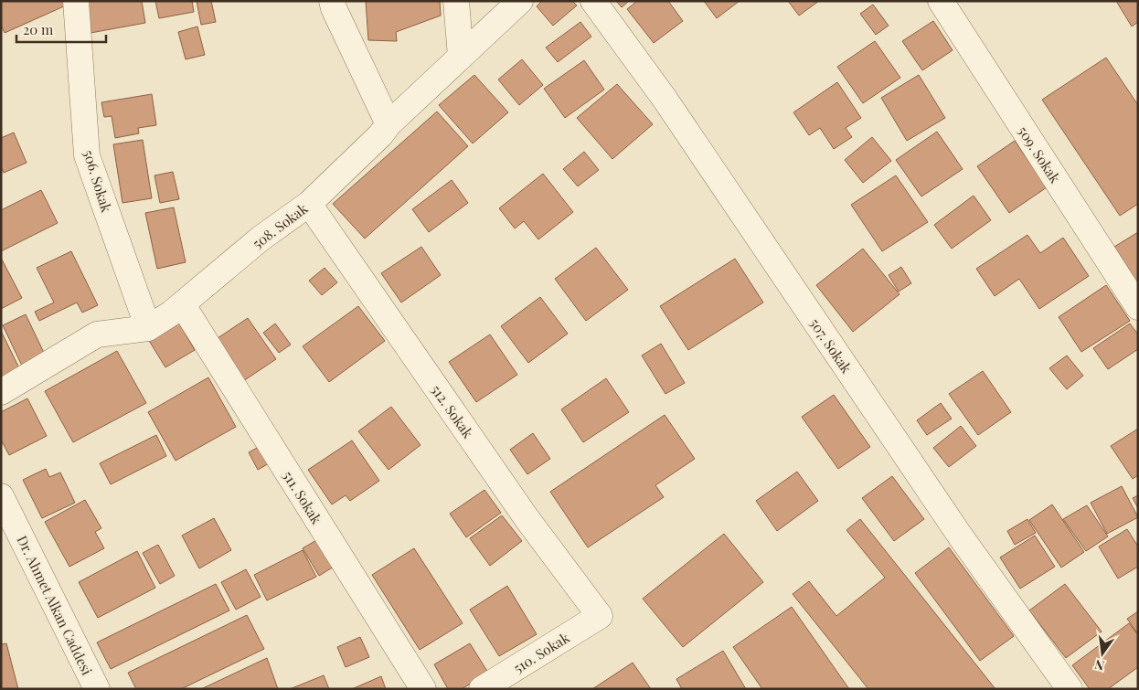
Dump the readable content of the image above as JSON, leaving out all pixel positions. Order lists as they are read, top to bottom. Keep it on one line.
{"streets":{"street":["509. Sokak","506. Sokak","508. Sokak","507. Sokak","512. Sokak","511. Sokak","Dr. Ahmet Alkan Caddesi","510. Sokak"]},"crossings":[["506. Sokak","508. Sokak"],["508. Sokak","512. Sokak"],["508. Sokak","511. Sokak"],["512. Sokak","510. Sokak"]],"scale_bar":"20 m","north":"bottom"}
